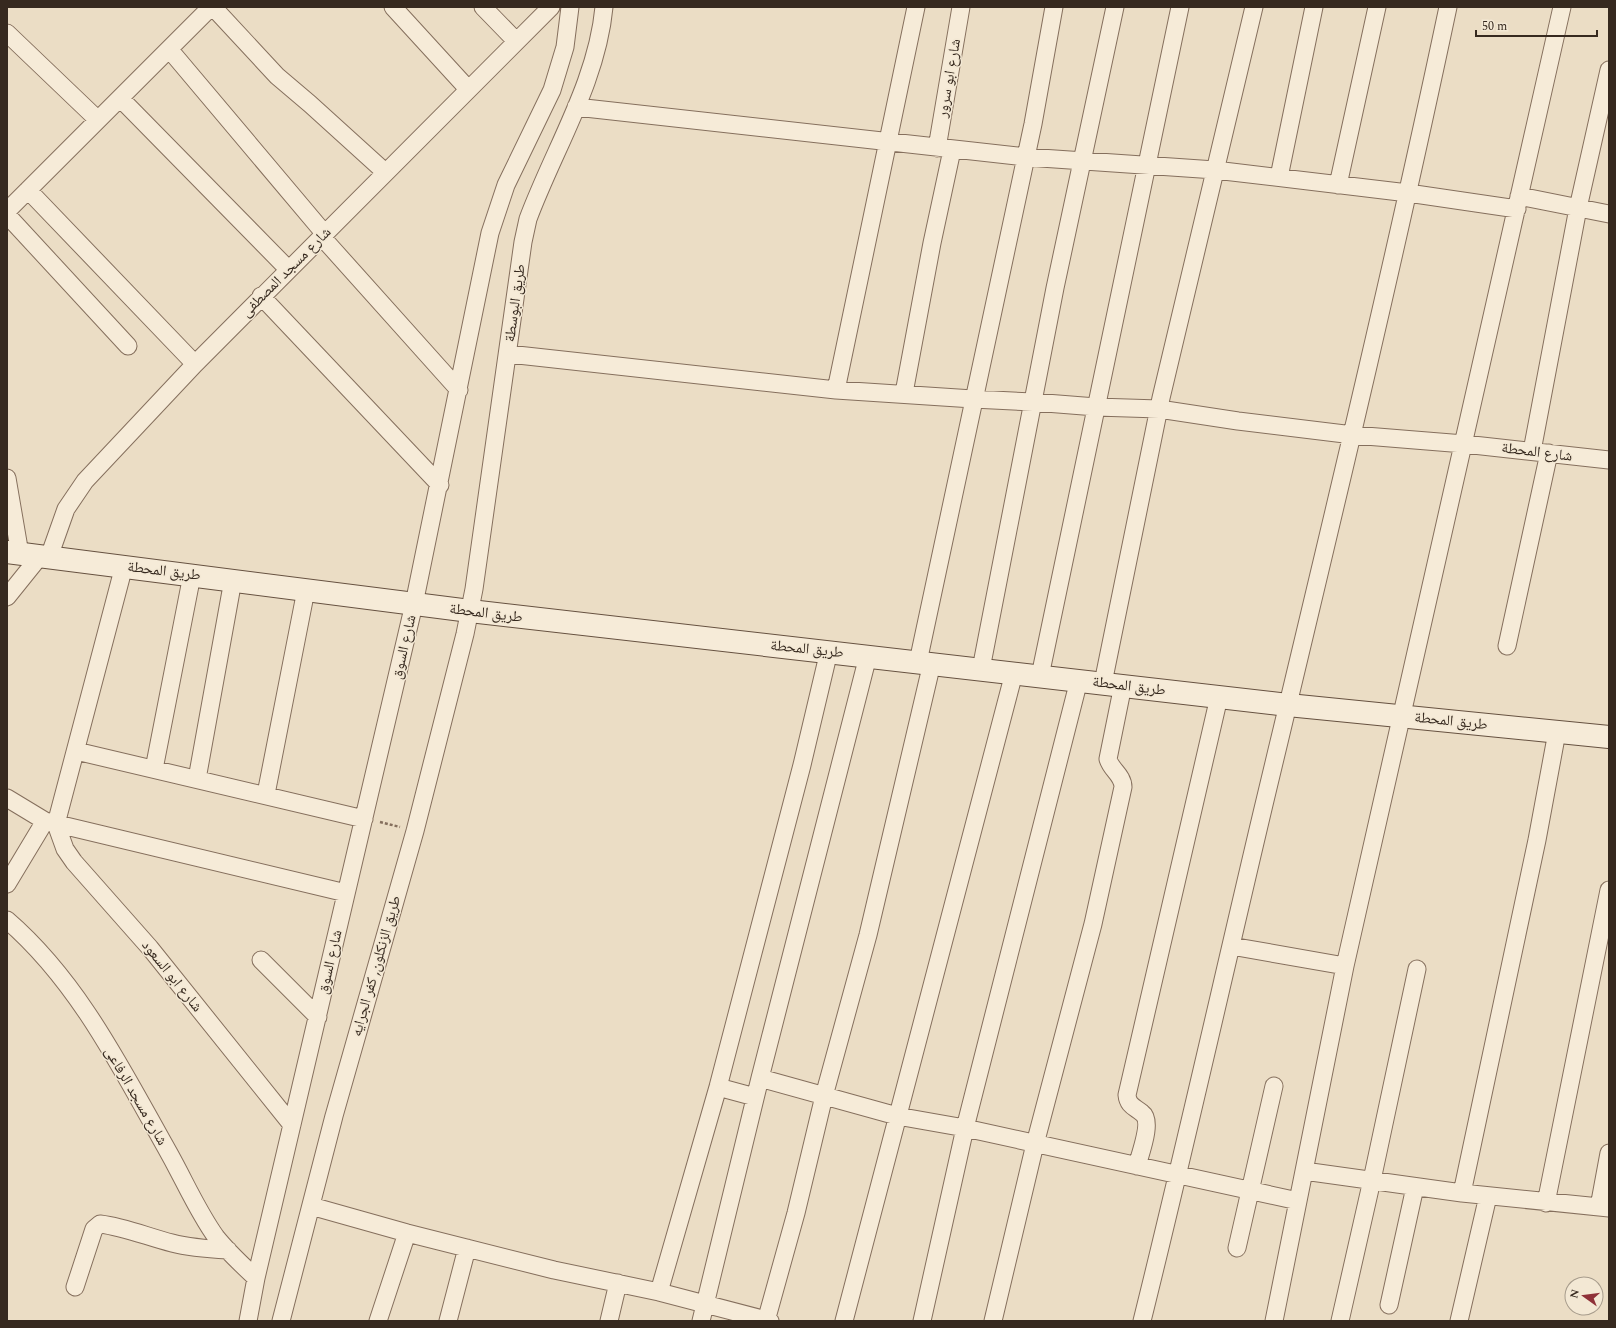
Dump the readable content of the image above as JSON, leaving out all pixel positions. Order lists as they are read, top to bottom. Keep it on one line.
{"streets":{"street":["شارع ابو سرور","شارع مسجد المصطفى","طريق البوسطة","شارع المحطة","طريق المحطة","شارع السوق","طريق الزنكلون, كفر الجرايه","شارع ابو السعود","شارع مسجد الرفاعى"]},"crossings":[["شارع ابو سرور","شارع المحطة"],["شارع مسجد المصطفى","طريق المحطة"],["طريق البوسطة","شارع المحطة"],["طريق البوسطة","طريق المحطة"],["طريق البوسطة","شارع السوق"],["طريق البوسطة","طريق الزنكلون, كفر الجرايه"],["طريق المحطة","شارع السوق"],["طريق المحطة","طريق الزنكلون, كفر الجرايه"],["شارع السوق","طريق الزنكلون, كفر الجرايه"],["شارع السوق","شارع ابو السعود"],["شارع السوق","شارع مسجد الرفاعى"]],"scale_bar":"50 m","north":"left"}
